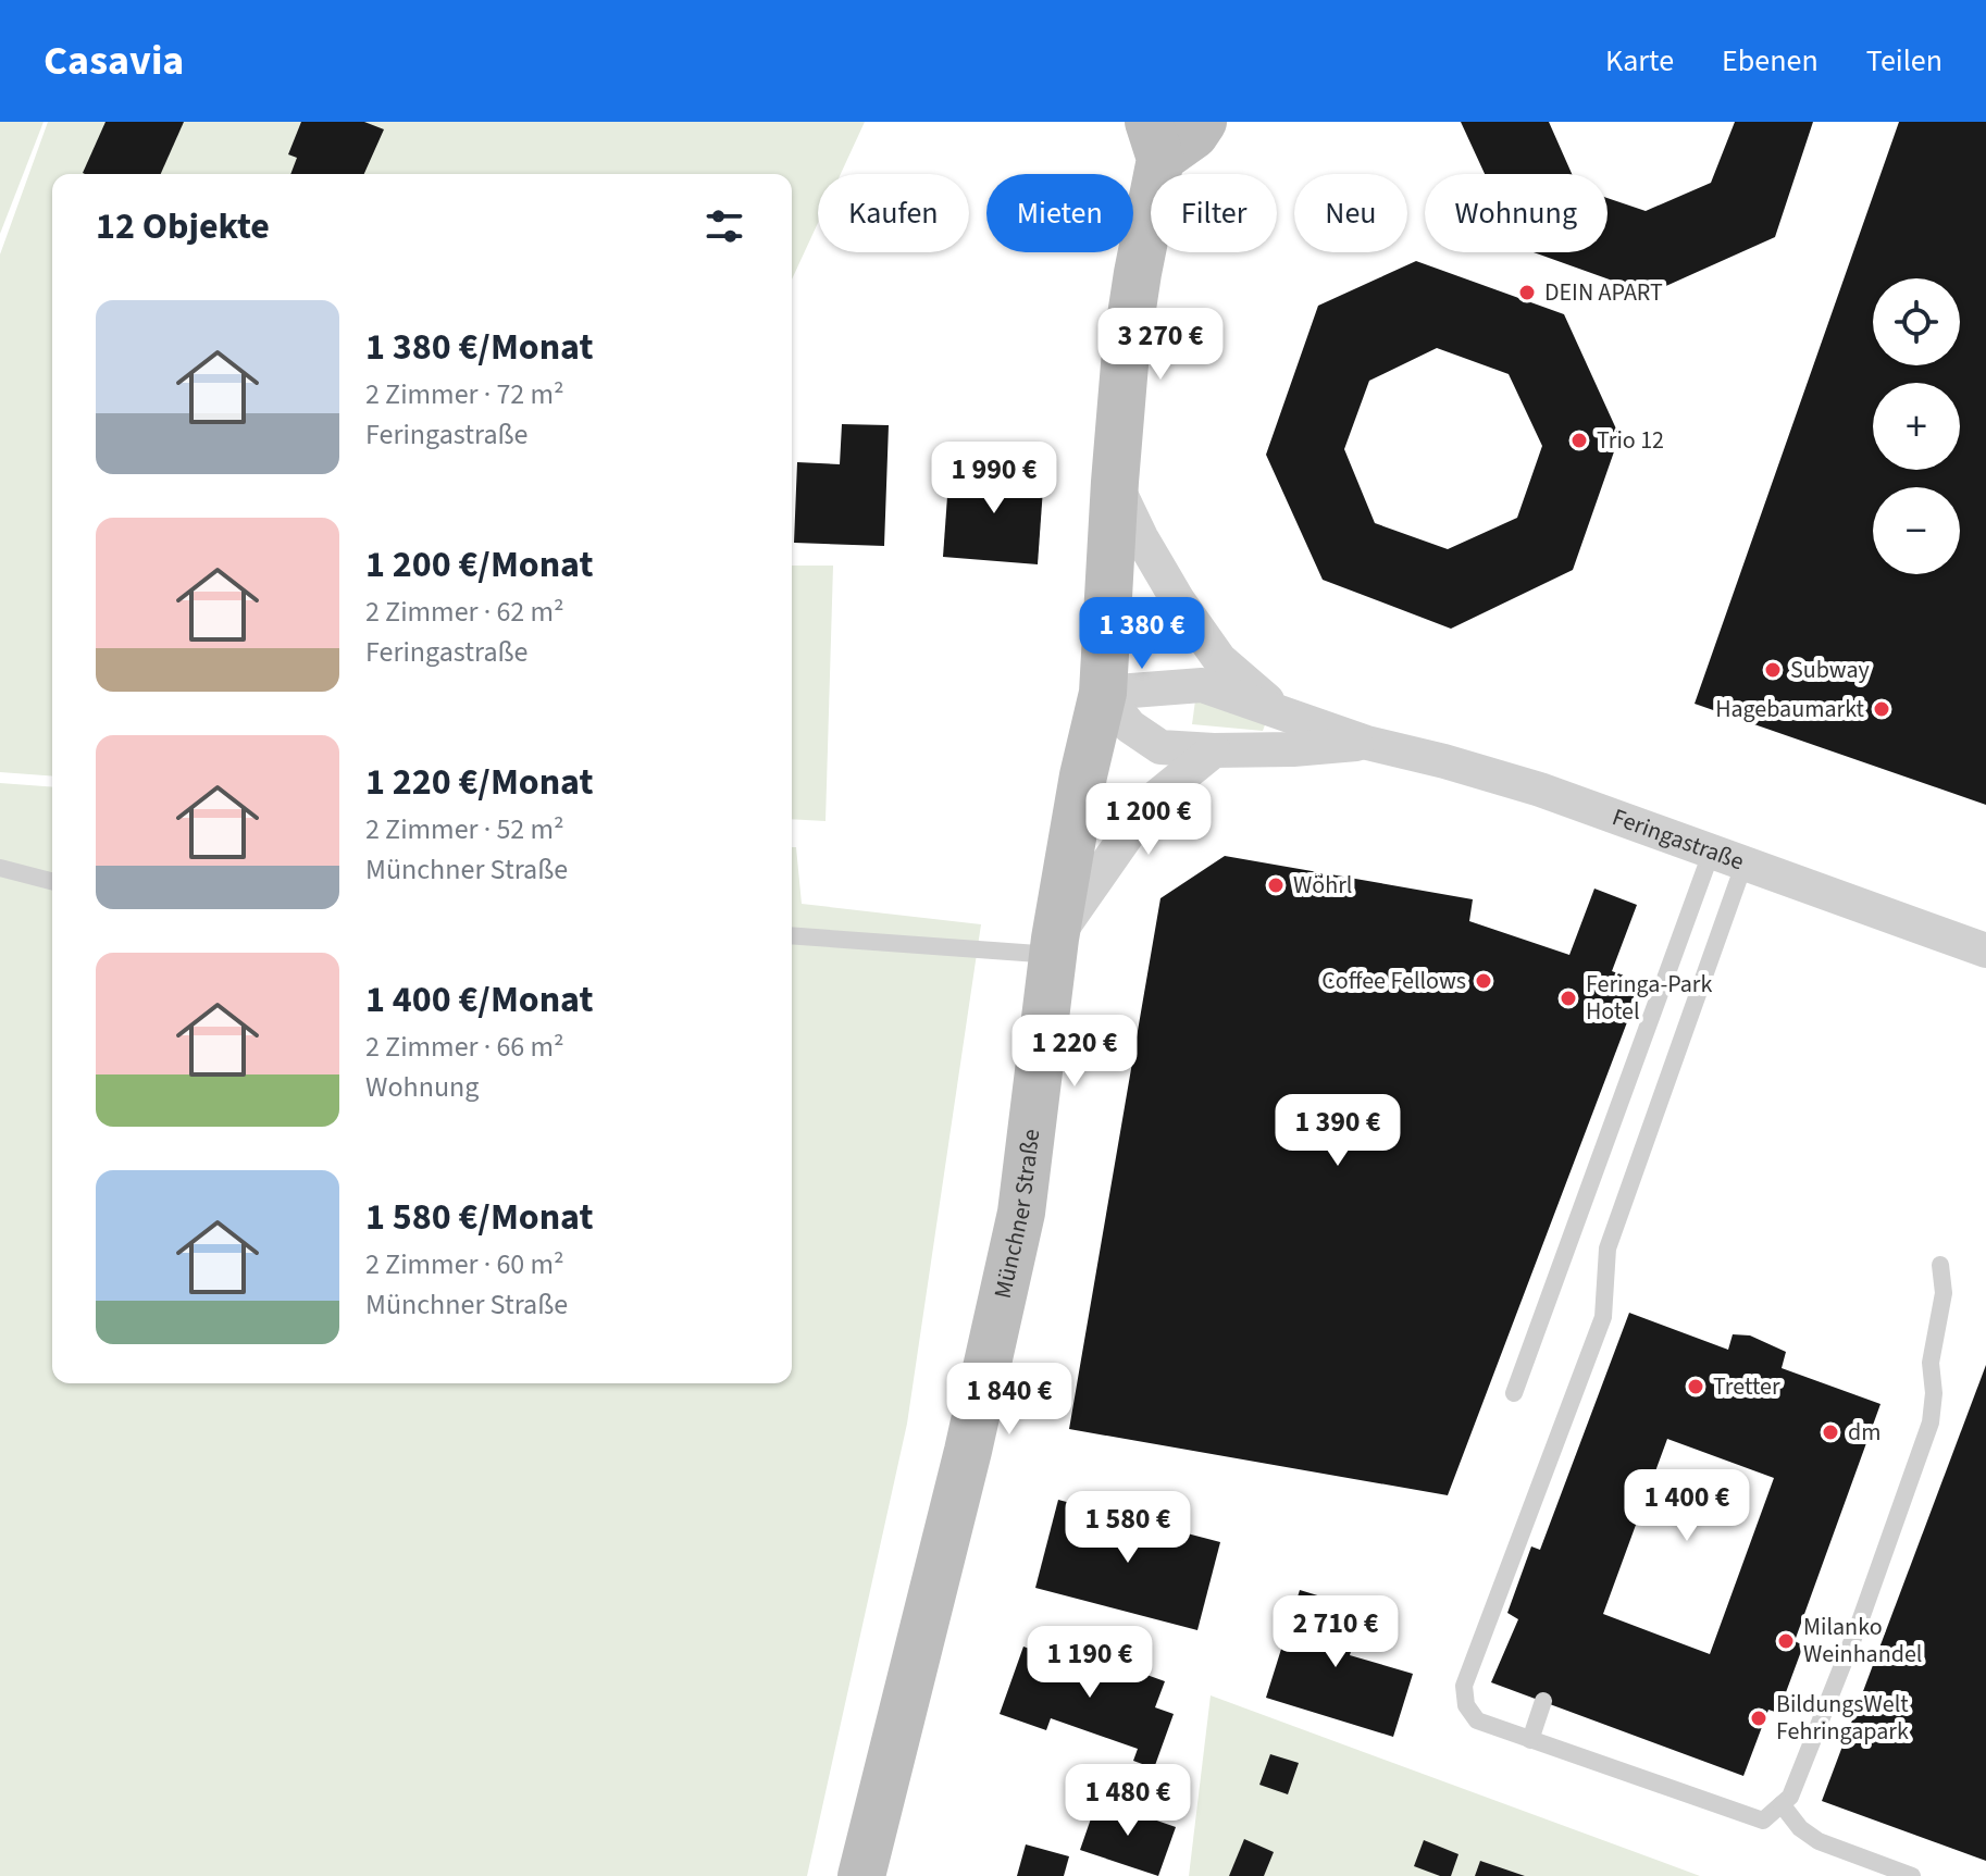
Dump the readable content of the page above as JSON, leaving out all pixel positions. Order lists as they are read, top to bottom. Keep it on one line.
{"streets":{"main road":["Münchner Straße"],"street":["Feringastraße"]},"crossings":[["Feringastraße","Münchner Straße"]],"places":["DEIN APART","Trio 12","Subway","Hagebaumarkt","Wöhrl","Coffee Fellows","Feringa-Park Hotel","Tretter","dm","Milanko Weinhandel","BildungsWelt Fehringapark"],"page":{"header":"Casavia","nav":["Karte","Ebenen","Teilen"],"chip":["Kaufen","Mieten","Filter","Neu","Wohnung"],"heading":"12 Objekte","map_buttons":["+","−"],"list":[{"name":"1 380 €/Monat","note":"2 Zimmer · 72 m² · Feringastraße"},{"name":"1 200 €/Monat","note":"2 Zimmer · 62 m² · Feringastraße"},{"name":"1 220 €/Monat","note":"2 Zimmer · 52 m² · Münchner Straße"},{"name":"1 400 €/Monat","note":"2 Zimmer · 66 m² · Wohnung"},{"name":"1 580 €/Monat","note":"2 Zimmer · 60 m² · Münchner Straße"}],"price":["3 270 €","1 990 €","1 380 €","1 200 €","1 220 €","1 390 €","1 840 €","1 400 €","1 580 €","2 710 €","1 190 €","1 480 €"]}}
